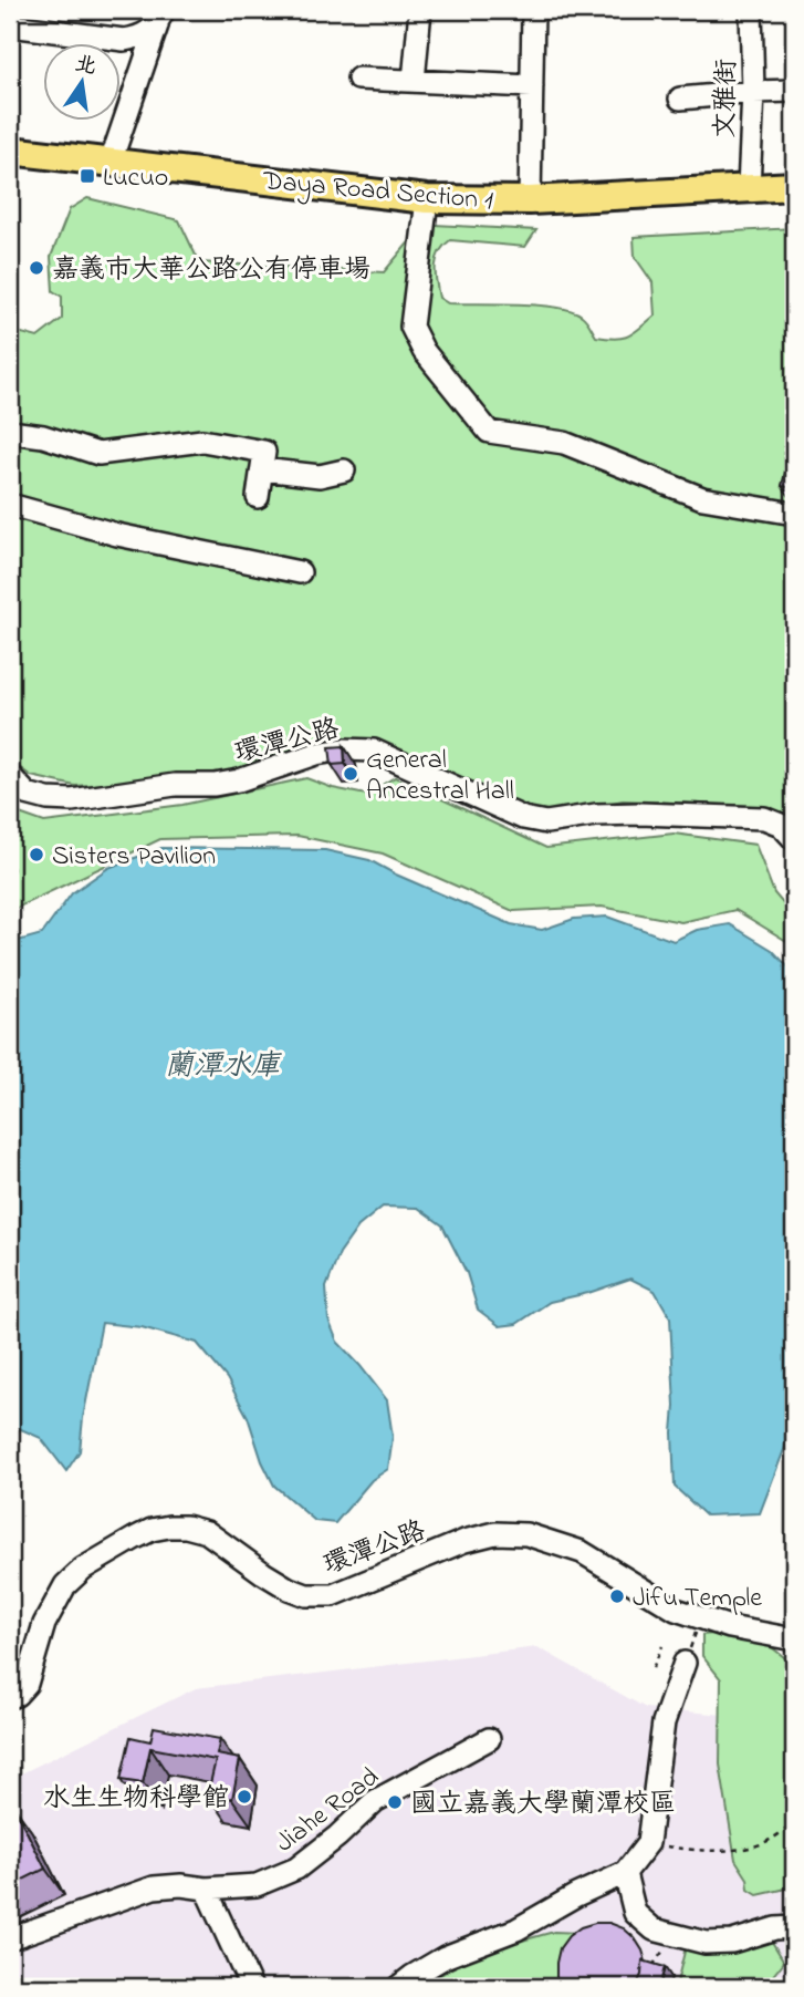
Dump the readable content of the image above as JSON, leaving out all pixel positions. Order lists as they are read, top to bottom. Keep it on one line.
{"streets":{"main road":["Daya Road Section 1"],"street":["文雅街","環潭公路","Jiahe Road"]},"crossings":[["文雅街","Daya Road Section 1"]],"water":["蘭潭水庫"],"places":{"transit":["Lucuo"],"other":["嘉義市大華公路公有停車場","General Ancestral Hall","Sisters Pavilion","Jifu Temple","水生生物科學館","國立嘉義大學蘭潭校區"]},"north":"top"}
